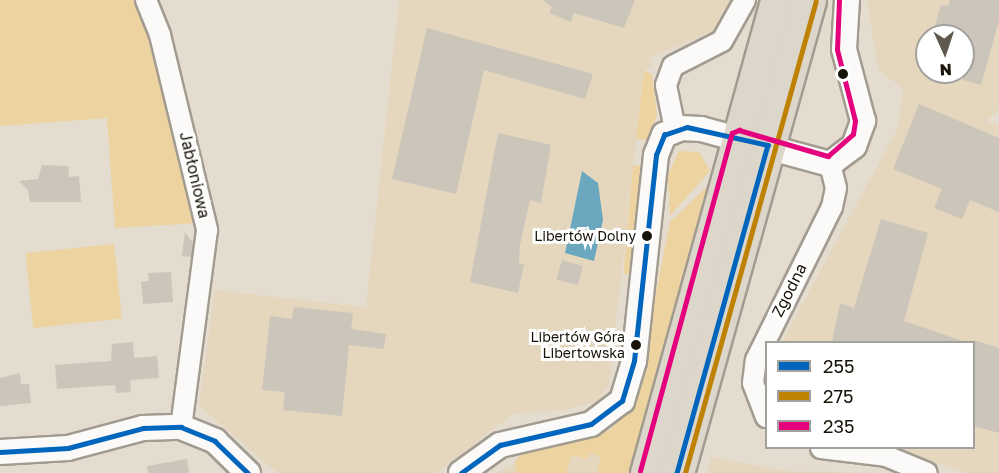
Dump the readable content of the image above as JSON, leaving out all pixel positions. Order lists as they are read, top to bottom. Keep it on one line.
{"streets":{"street":["Jabłoniowa","Zgodna"]},"places":["Libertów Dolny","Libertów Góra Libertowska"],"lines":["transit line 235","transit line 275","transit line 255"],"legend":["255","275","235"],"north":"bottom"}
